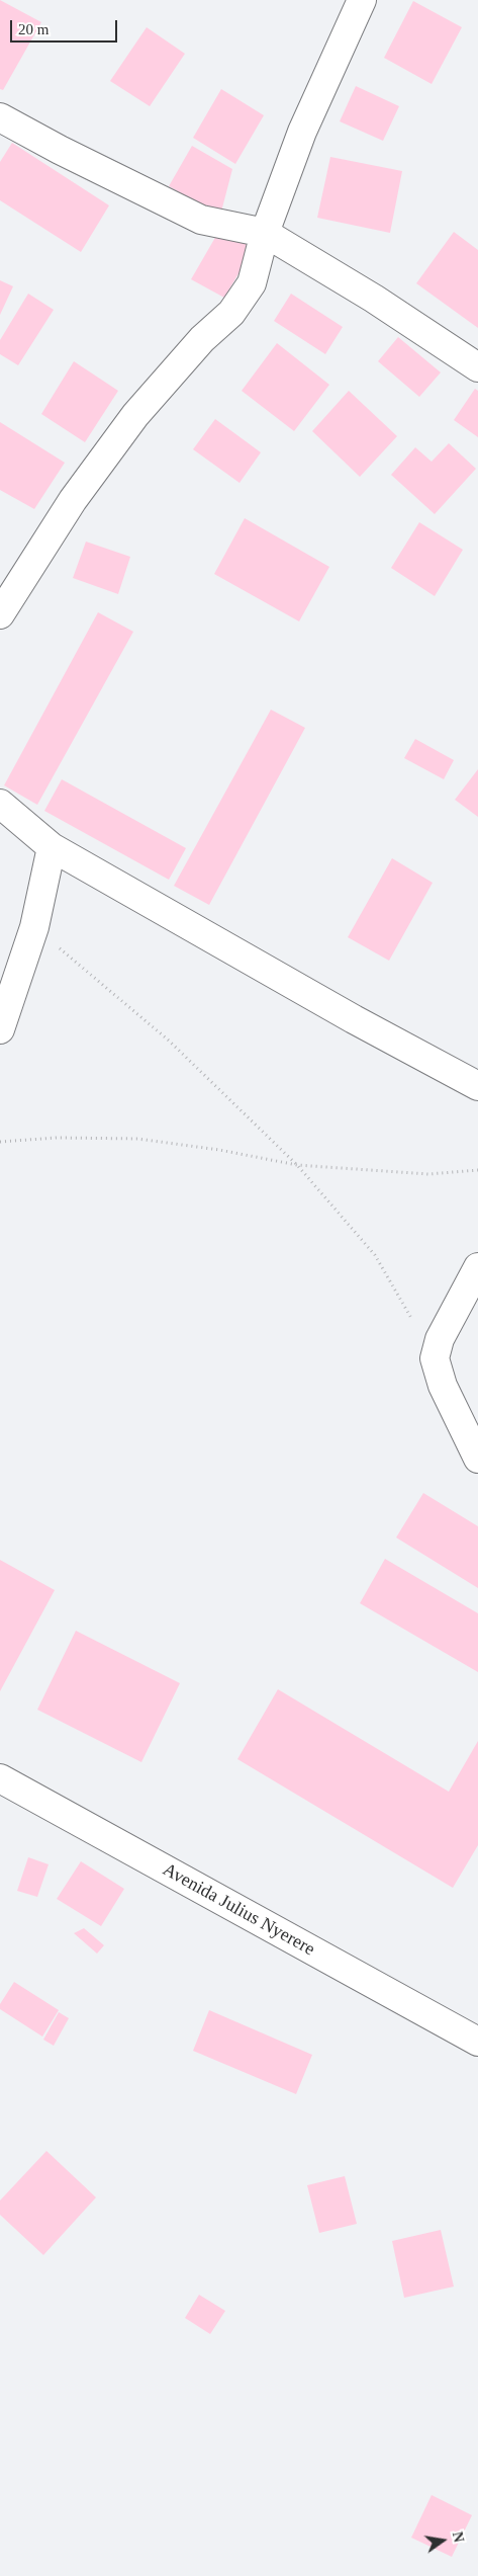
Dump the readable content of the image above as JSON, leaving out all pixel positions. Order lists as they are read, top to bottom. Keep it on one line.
{"streets":{"street":["Avenida Julius Nyerere"]},"scale_bar":"20 m","north":"right"}
